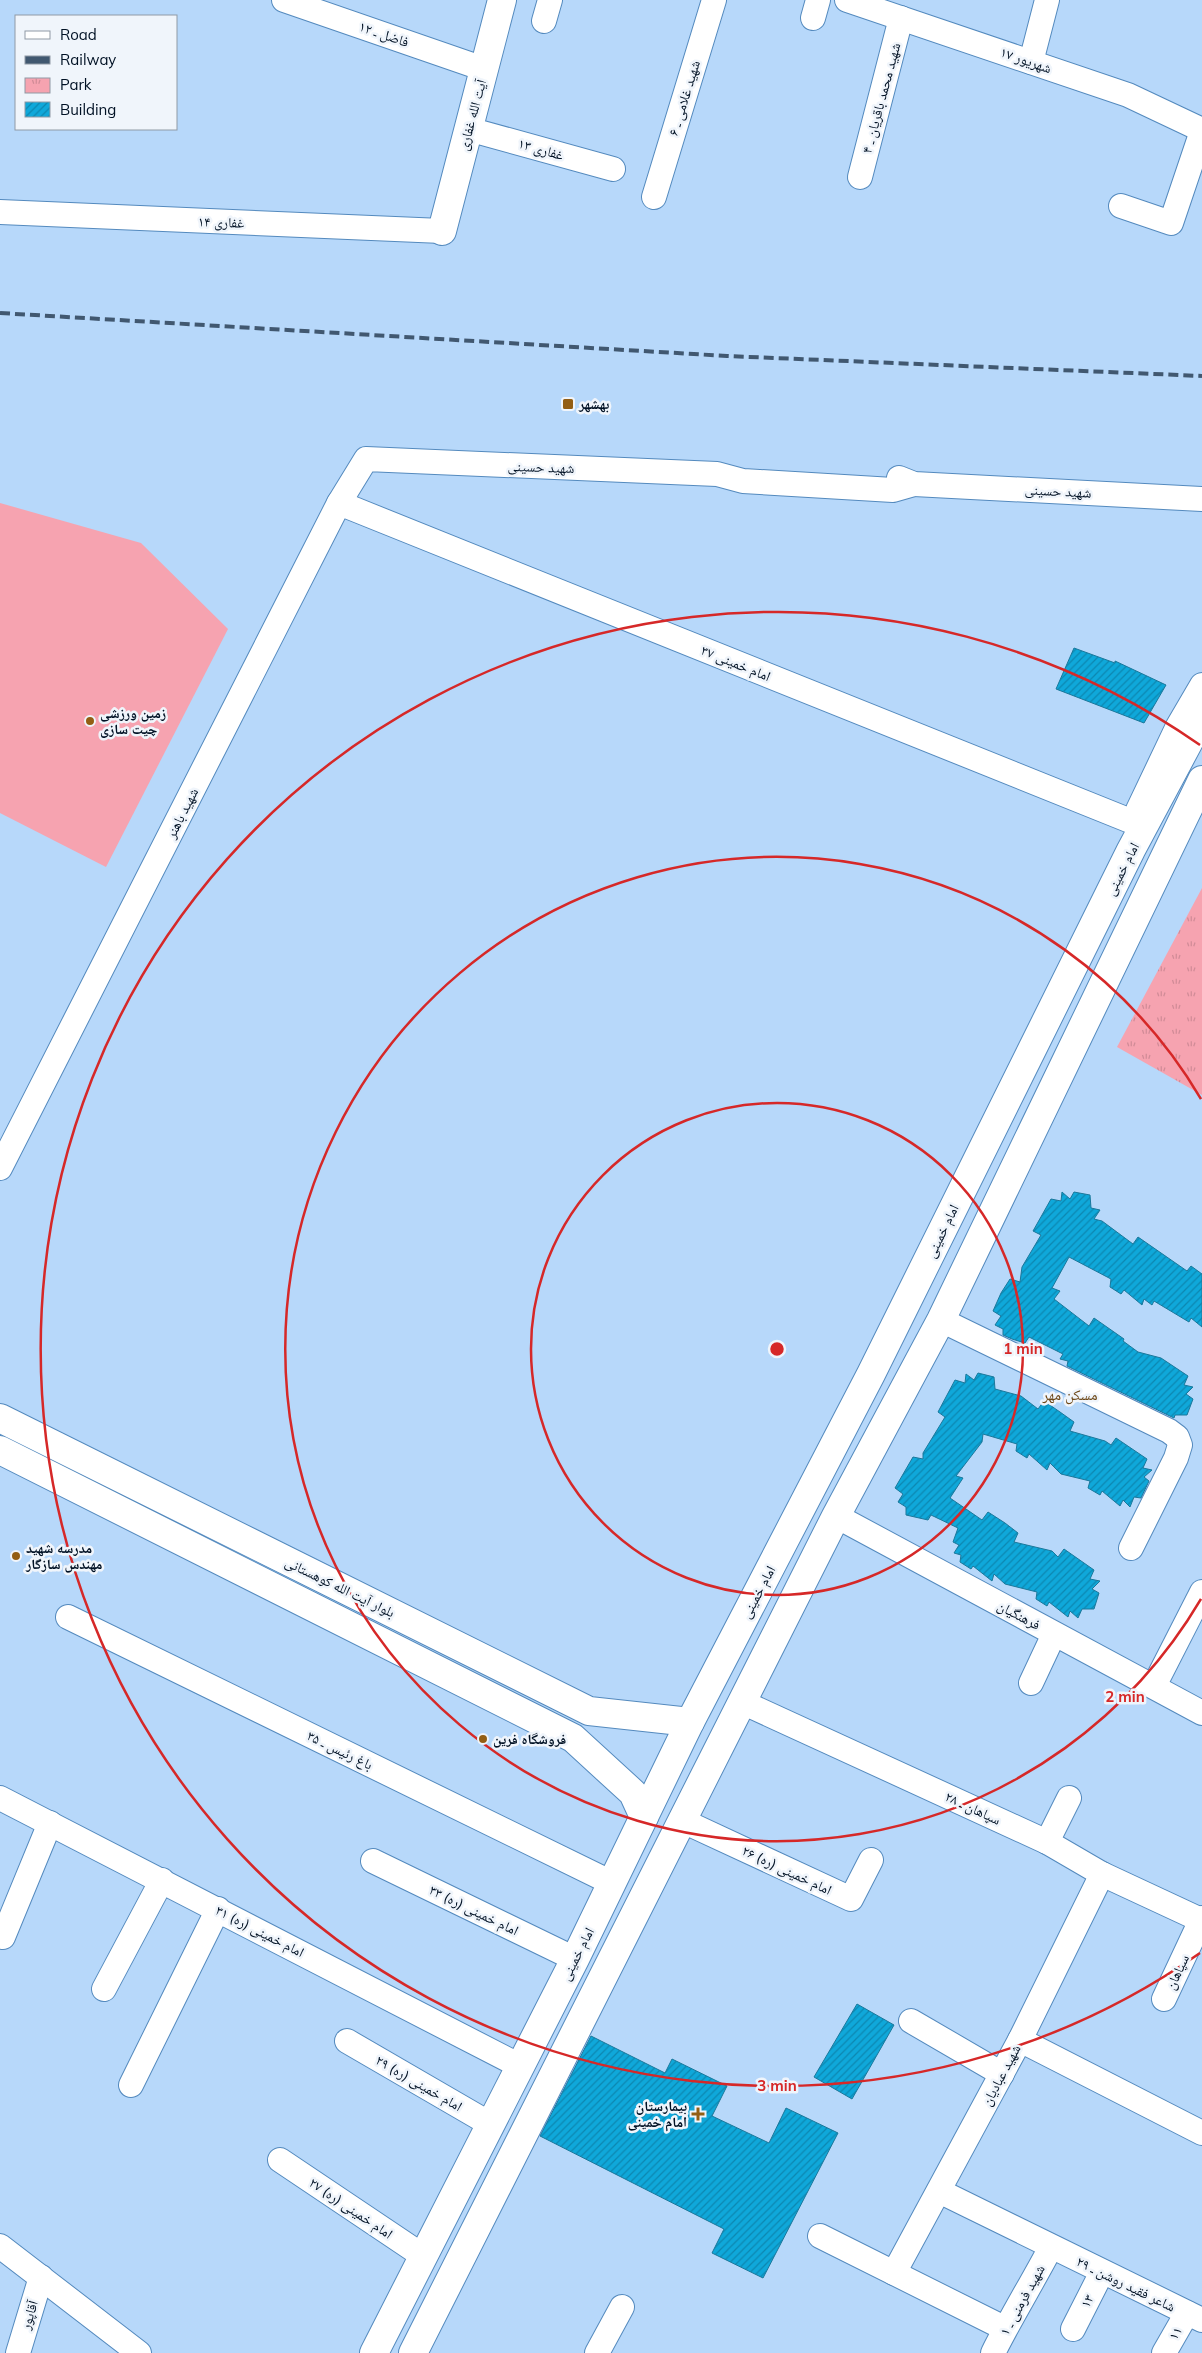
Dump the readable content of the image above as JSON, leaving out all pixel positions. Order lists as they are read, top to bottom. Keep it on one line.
{"streets":{"main road":["آیت الله غفاری","امام خمینی","بلوار آیت الله کوهستانی"],"street":["فاضل ـ ۱۲","۱۷ شهریور","شهید غلامی ـ ۶","شهید محمد باقریان ـ ۴","غفاری ۱۳","غفاری ۱۴","شهید حسینی","امام خمینی ۳۷","شهید باهنر","فرهنگیان","باغ رئیس ـ ۳۵","سپاهان ـ ۲۸","امام خمینی (ره) ۲۶","امام خمینی (ره) ۳۳","امام خمینی (ره) ۳۱","سپاهان","شهید عبادیان","امام خمینی (ره) ۲۹","امام خمینی (ره) ۲۷","شاعر فقید روشن ـ ۲۹","شهید فرمنی ـ ۱","۱۳","آقاپور","۱۱"]},"crossings":[["فاضل ـ ۱۲","آیت الله غفاری"],["۱۷ شهریور","شهید محمد باقریان ـ ۴"],["آیت الله غفاری","غفاری ۱۳"],["آیت الله غفاری","غفاری ۱۴"],["شهید حسینی","شهید باهنر"],["امام خمینی ۳۷","شهید باهنر"],["امام خمینی ۳۷","امام خمینی"],["امام خمینی","بلوار آیت الله کوهستانی"],["امام خمینی","باغ رئیس ـ ۳۵"],["امام خمینی","امام خمینی (ره) ۳۳"],["امام خمینی","امام خمینی (ره) ۳۱"],["امام خمینی","امام خمینی (ره) ۲۹"],["امام خمینی","امام خمینی (ره) ۲۷"],["سپاهان ـ ۲۸","سپاهان"],["سپاهان ـ ۲۸","شهید عبادیان"],["شهید عبادیان","شاعر فقید روشن ـ ۲۹"],["شاعر فقید روشن ـ ۲۹","شهید فرمنی ـ ۱"],["شاعر فقید روشن ـ ۲۹","۱۳"],["شاعر فقید روشن ـ ۲۹","۱۱"]],"districts":["مسکن مهر"],"places":{"transit":["بهشهر"],"other":["زمین ورزشی چیت سازی","مدرسه شهید مهندس سازگار","فروشگاه فرین"],"health":["بیمارستان امام خمینی"]},"legend":["Road","Railway","Park","Building"],"rings":["1 min","2 min","3 min"]}
